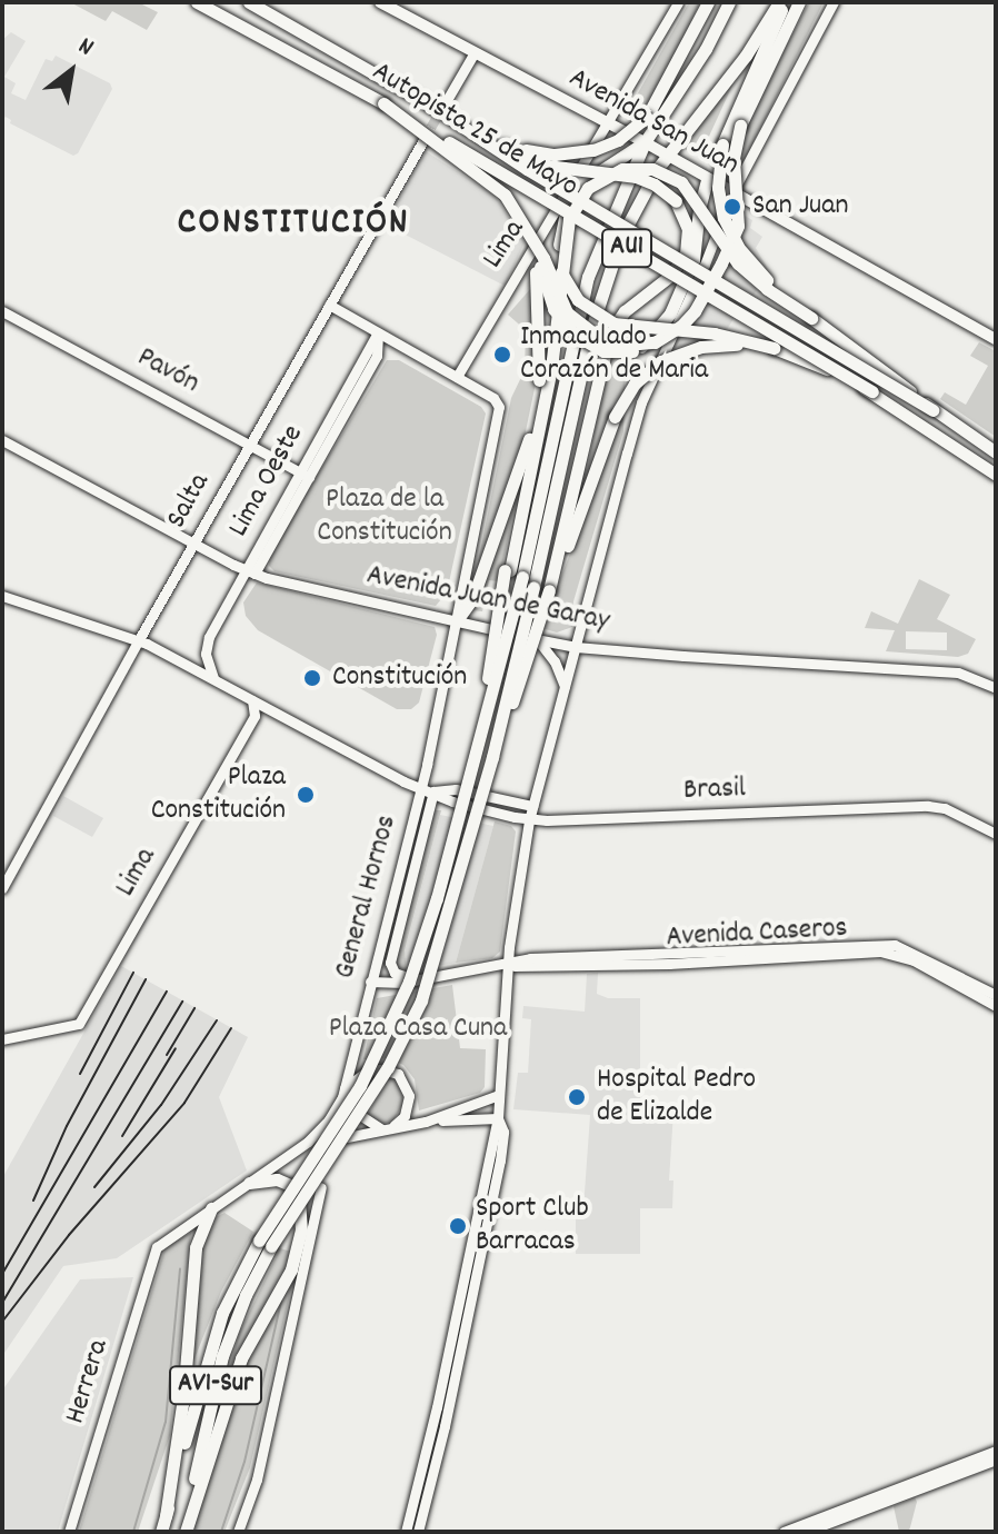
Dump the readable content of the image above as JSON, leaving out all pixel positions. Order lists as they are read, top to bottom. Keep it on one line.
{"streets":{"highway":["Autopista 25 de Mayo","AU1","AV1-Sur"],"main road":["Avenida San Juan","Lima","Pavón","Lima Oeste","Salta","Avenida Juan de Garay","Brasil","General Hornos","Avenida Caseros","Herrera"]},"crossings":[["Avenida San Juan","Lima"],["Avenida San Juan","AV1-Sur"],["Lima","Brasil"],["Pavón","Lima Oeste"],["Pavón","Salta"],["Lima Oeste","Avenida Juan de Garay"],["Lima Oeste","Brasil"],["Salta","Avenida Juan de Garay"],["Salta","Brasil"],["Brasil","General Hornos"],["General Hornos","Avenida Caseros"],["General Hornos","Herrera"]],"districts":["CONSTITUCIÓN"],"parks":["Plaza de la Constitución","Plaza Casa Cuna"],"places":["San Juan","Inmaculado Corazón de Maria","Constitución","Plaza Constitución","Hospital Pedro de Elizalde","Sport Club Barracas"],"north":"top right"}
